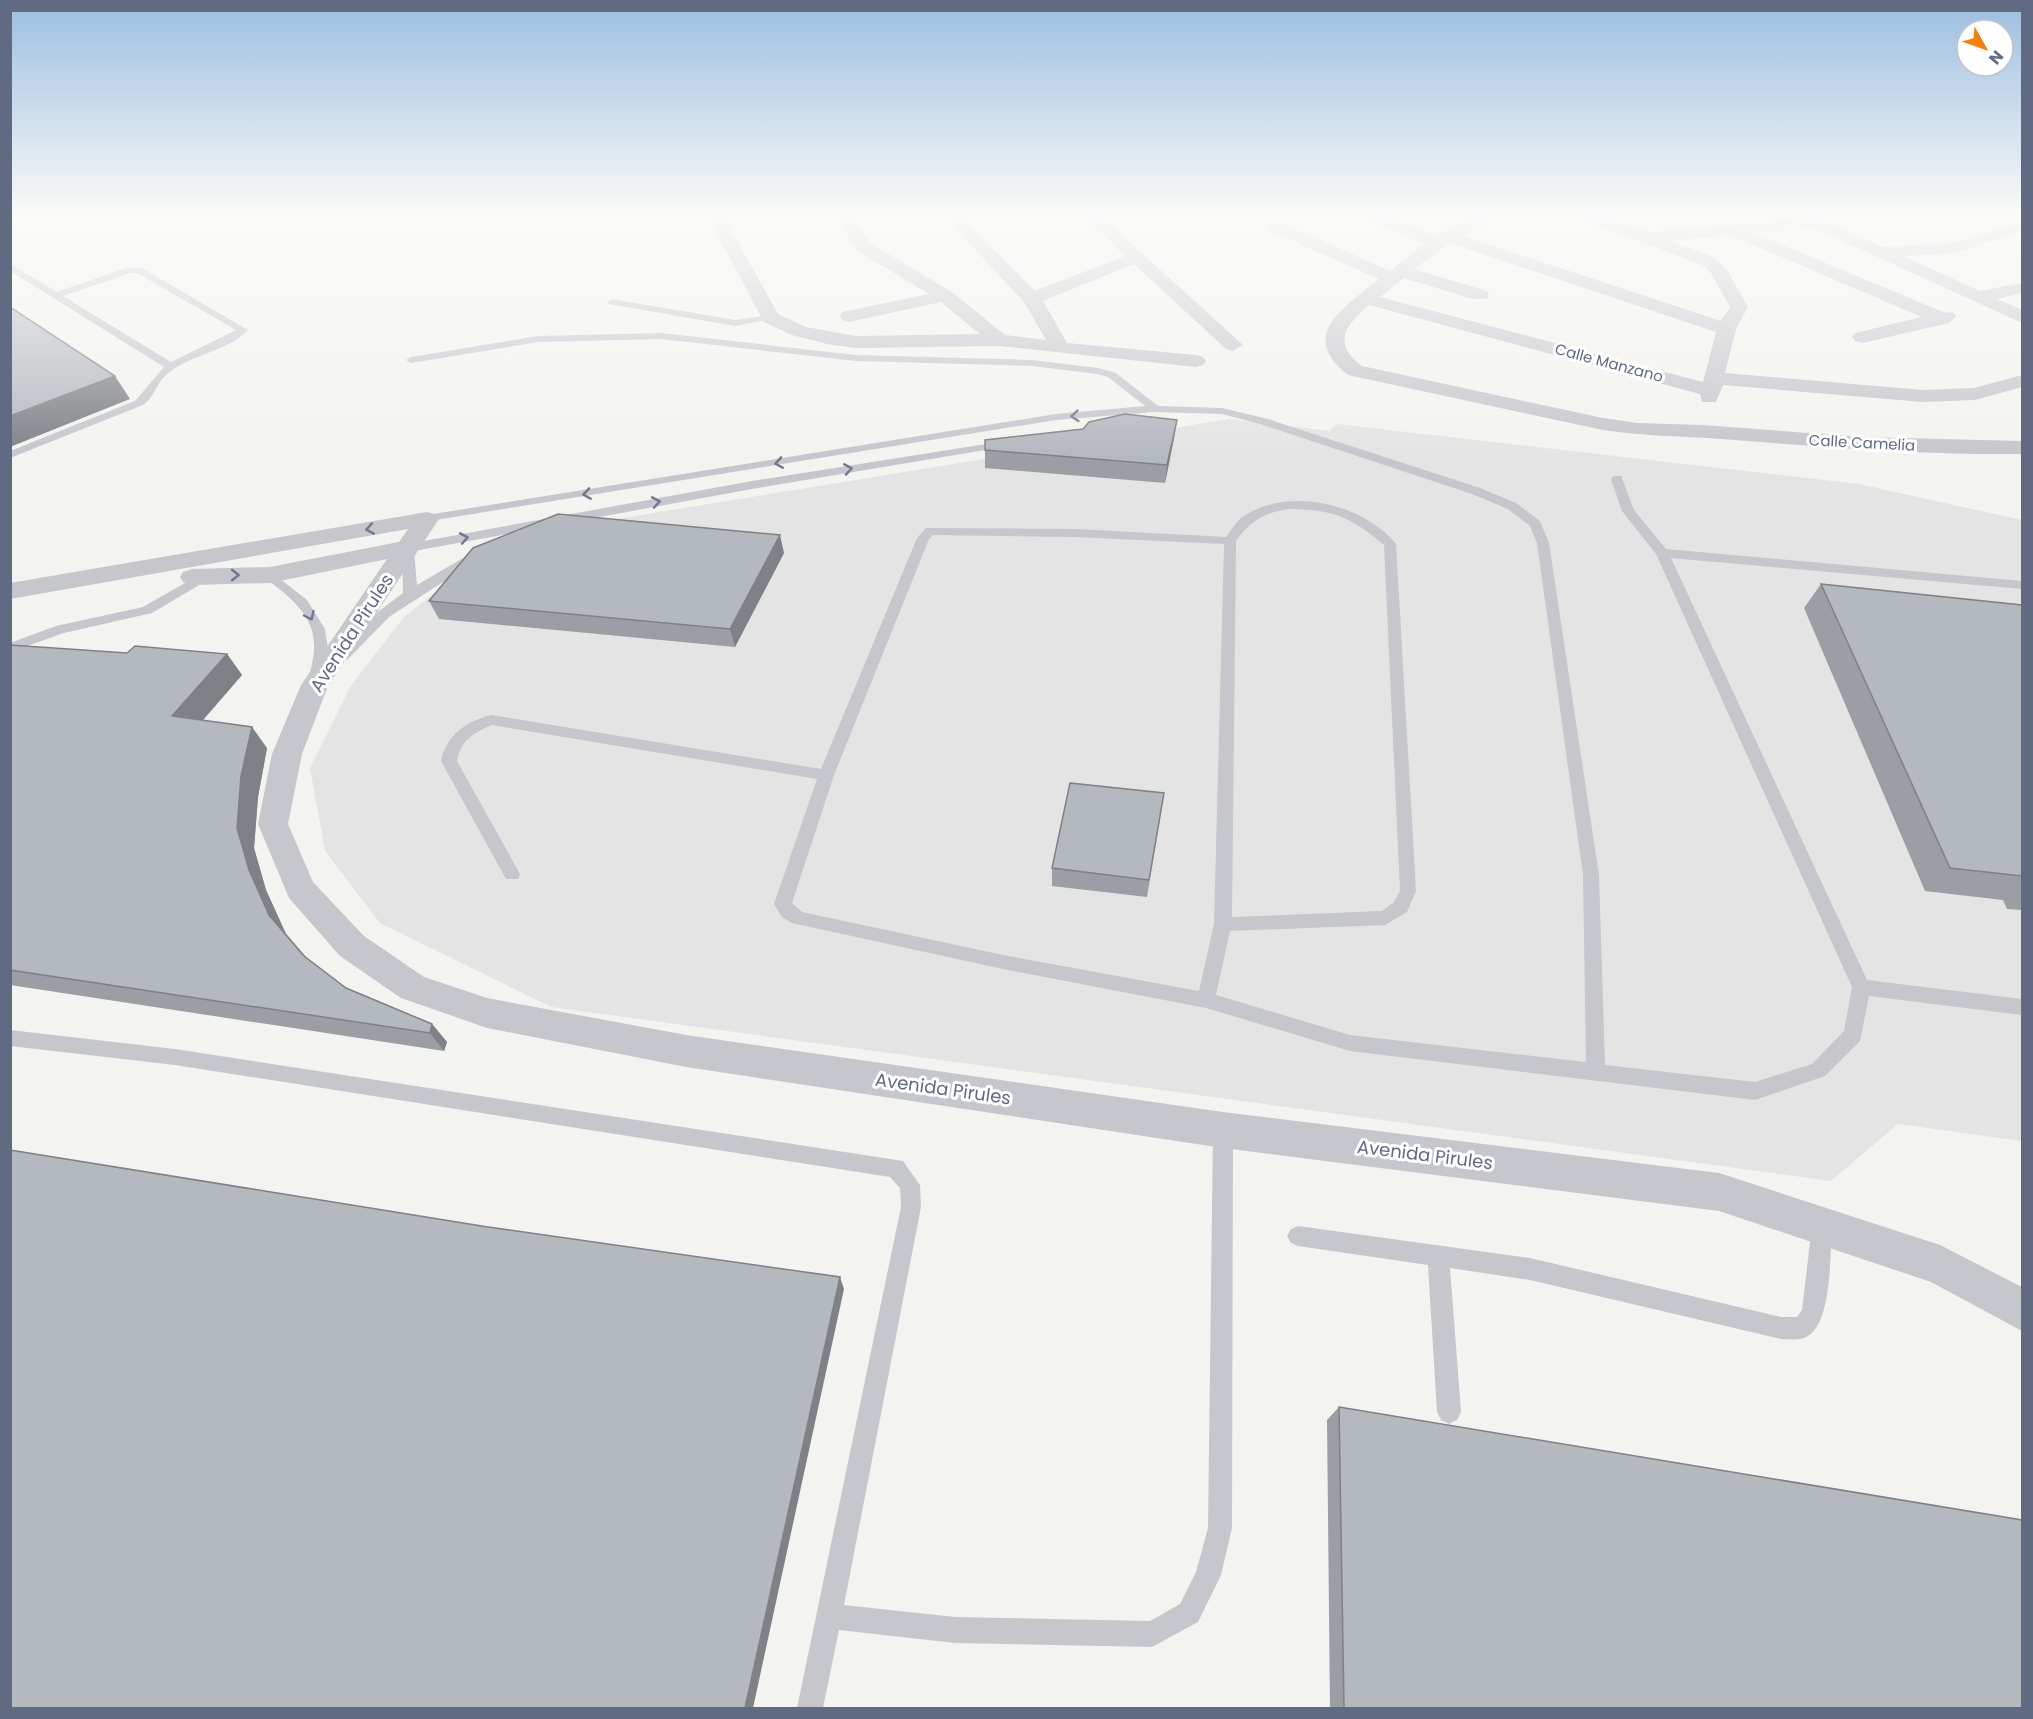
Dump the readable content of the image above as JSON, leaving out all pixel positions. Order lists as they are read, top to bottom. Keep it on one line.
{"streets":{"street":["Calle Manzano","Calle Camelia","Avenida Pirules"]},"crossings":[["Calle Manzano","Calle Camelia"]],"north":"bottom right"}
